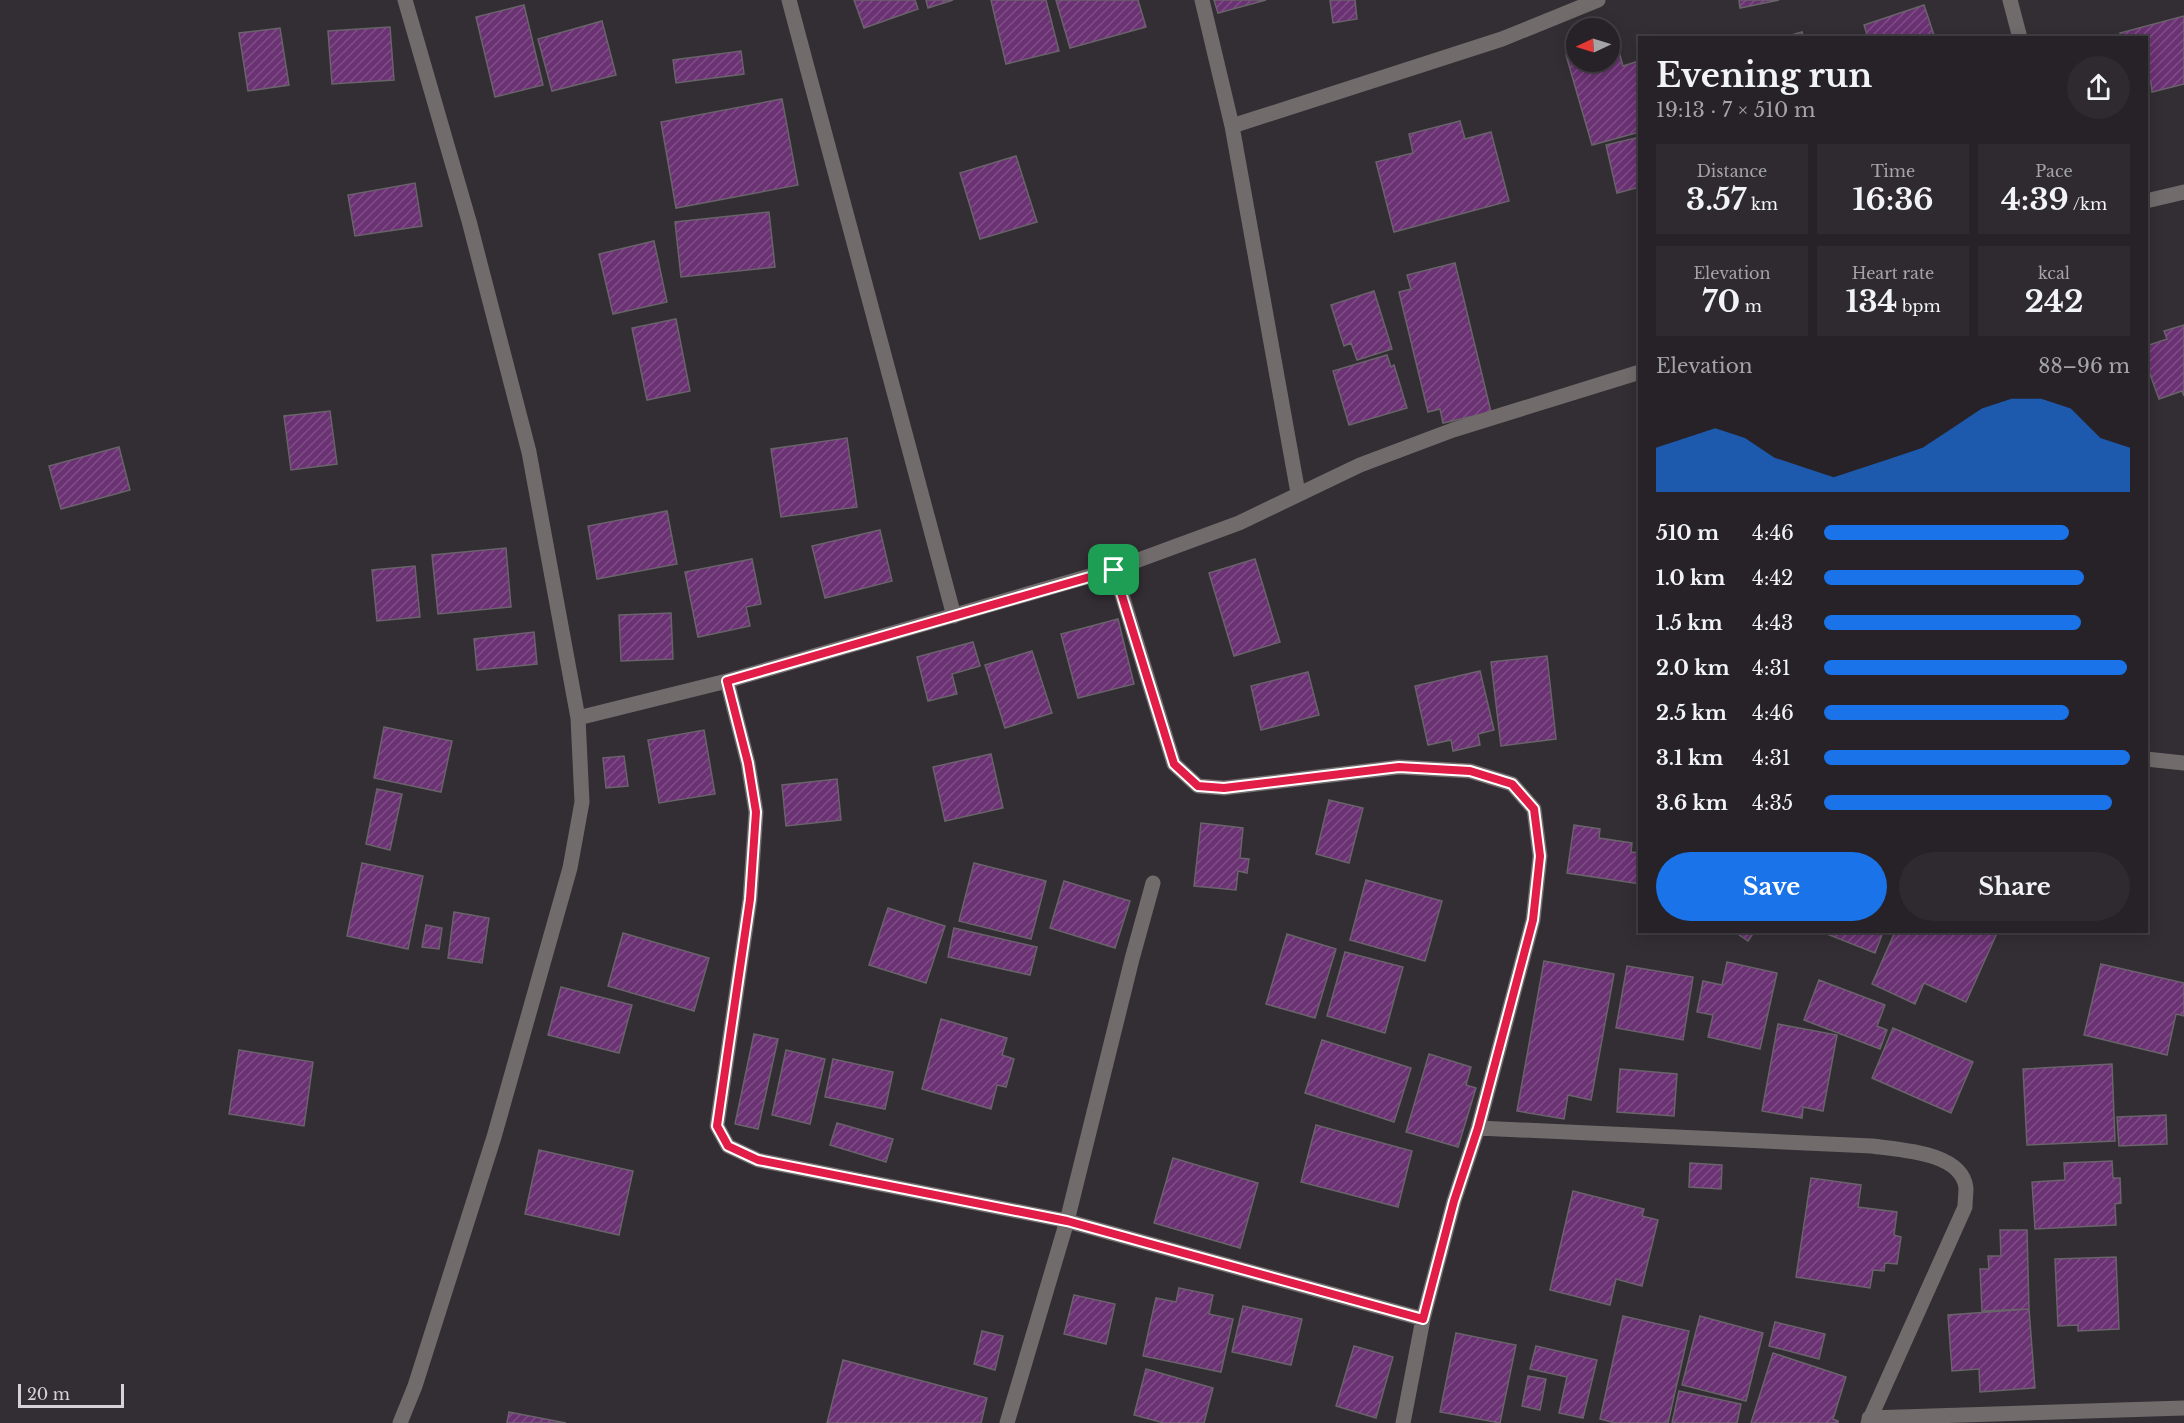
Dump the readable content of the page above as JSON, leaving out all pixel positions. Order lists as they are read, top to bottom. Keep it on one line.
{"scale_bar":"20 m","north":"left","page":{"heading":["Evening run","19:13 · 7 × 510 m"],"stats":[["Distance","3.57 km"],["Time","16:36"],["Pace","4:39 /km"],["Elevation","70 m"],["Heart rate","134 bpm"],["kcal","242"]],"chart":["Elevation","88–96 m"],"list":[{"name":"510 m","note":"4:46"},{"name":"1.0 km","note":"4:42"},{"name":"1.5 km","note":"4:43"},{"name":"2.0 km","note":"4:31"},{"name":"2.5 km","note":"4:46"},{"name":"3.1 km","note":"4:31"},{"name":"3.6 km","note":"4:35"}],"buttons":["Save","Share"],"scale":"20 m"}}
